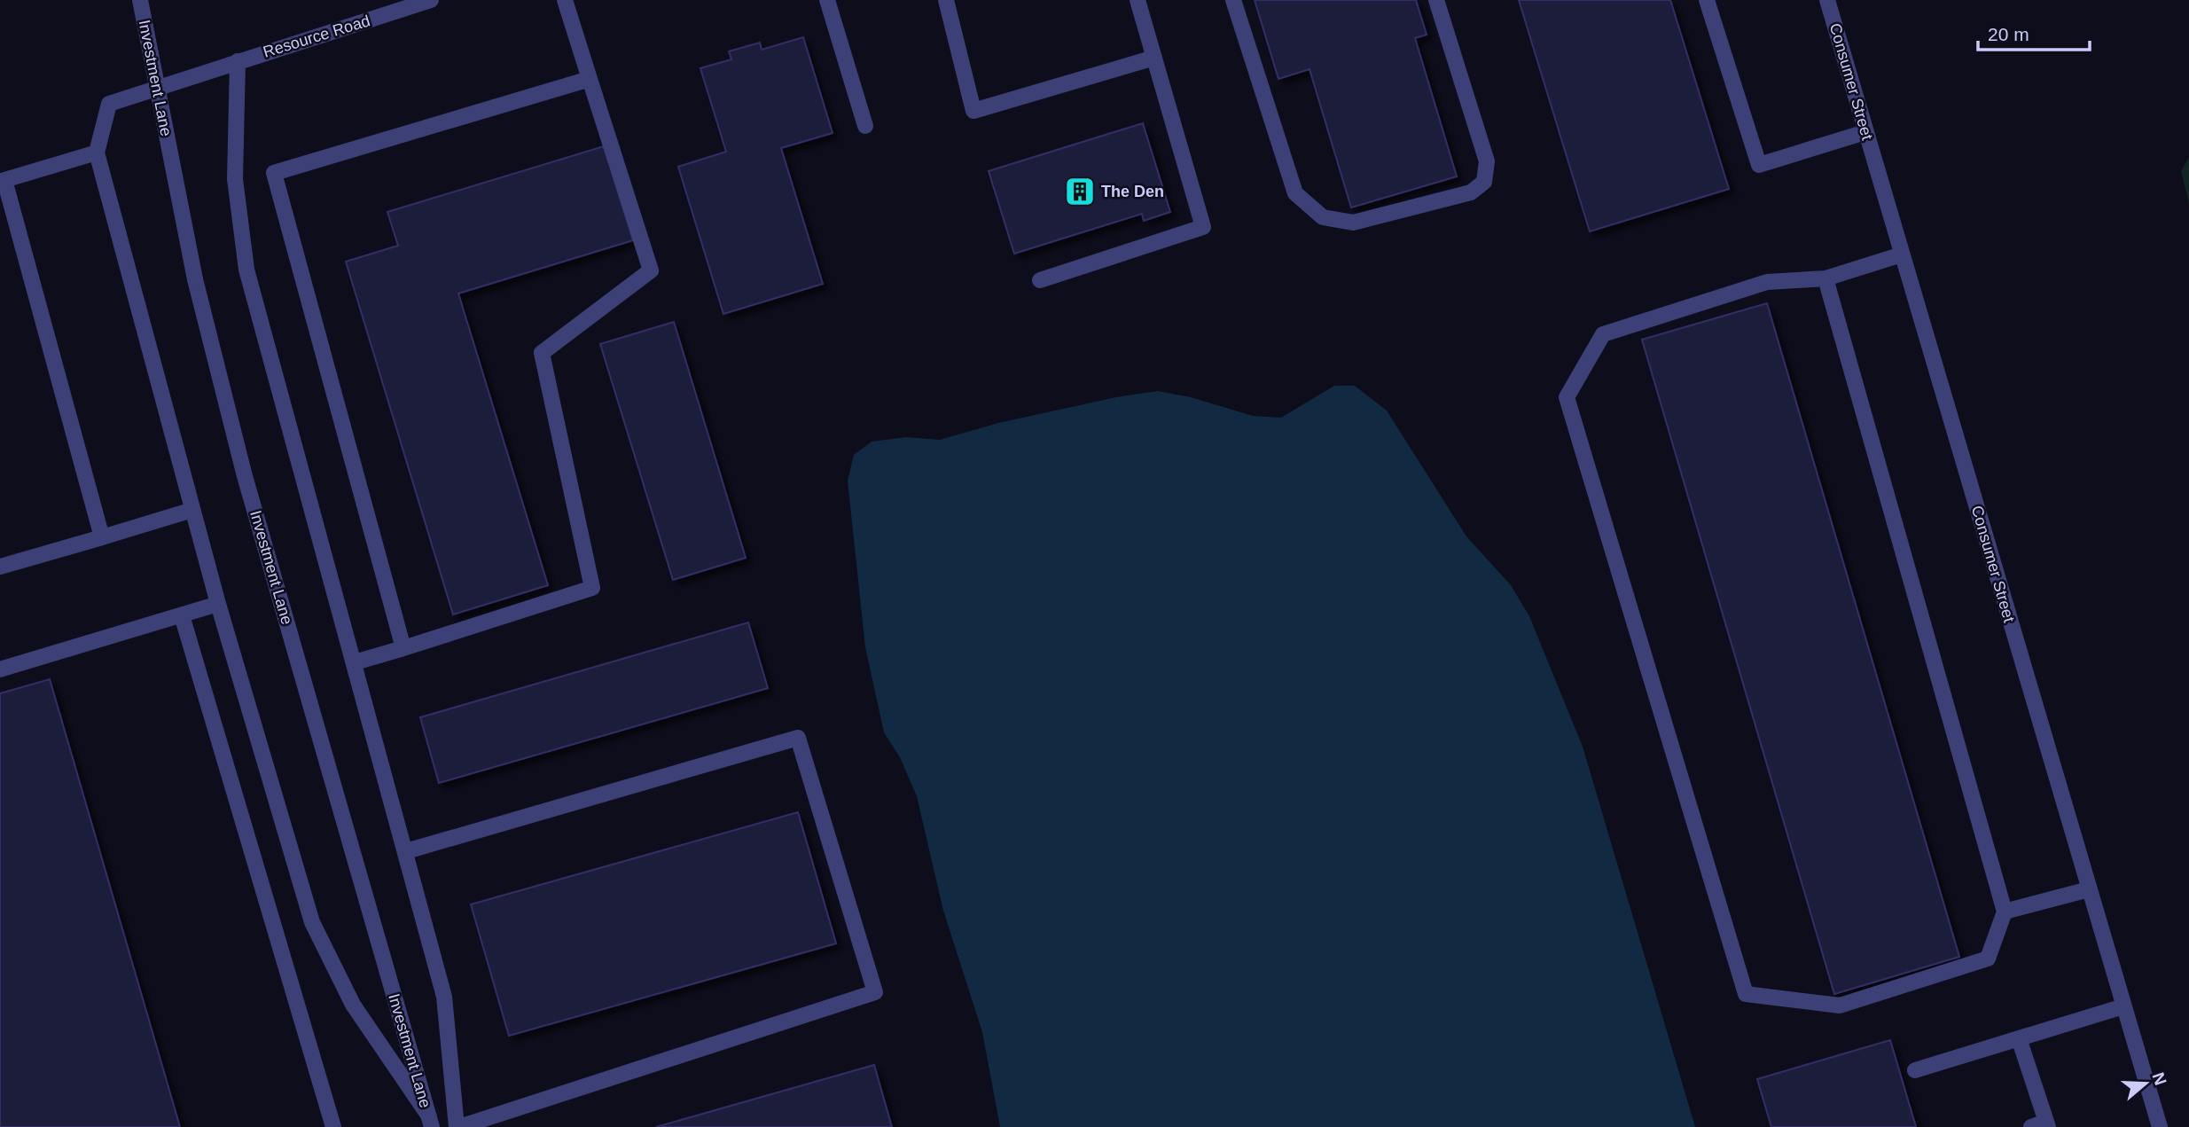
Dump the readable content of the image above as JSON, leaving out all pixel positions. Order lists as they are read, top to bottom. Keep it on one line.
{"streets":{"street":["Resource Road","Investment Lane","Consumer Street"]},"places":{"building":["The Den"]},"scale_bar":"20 m","north":"right"}
